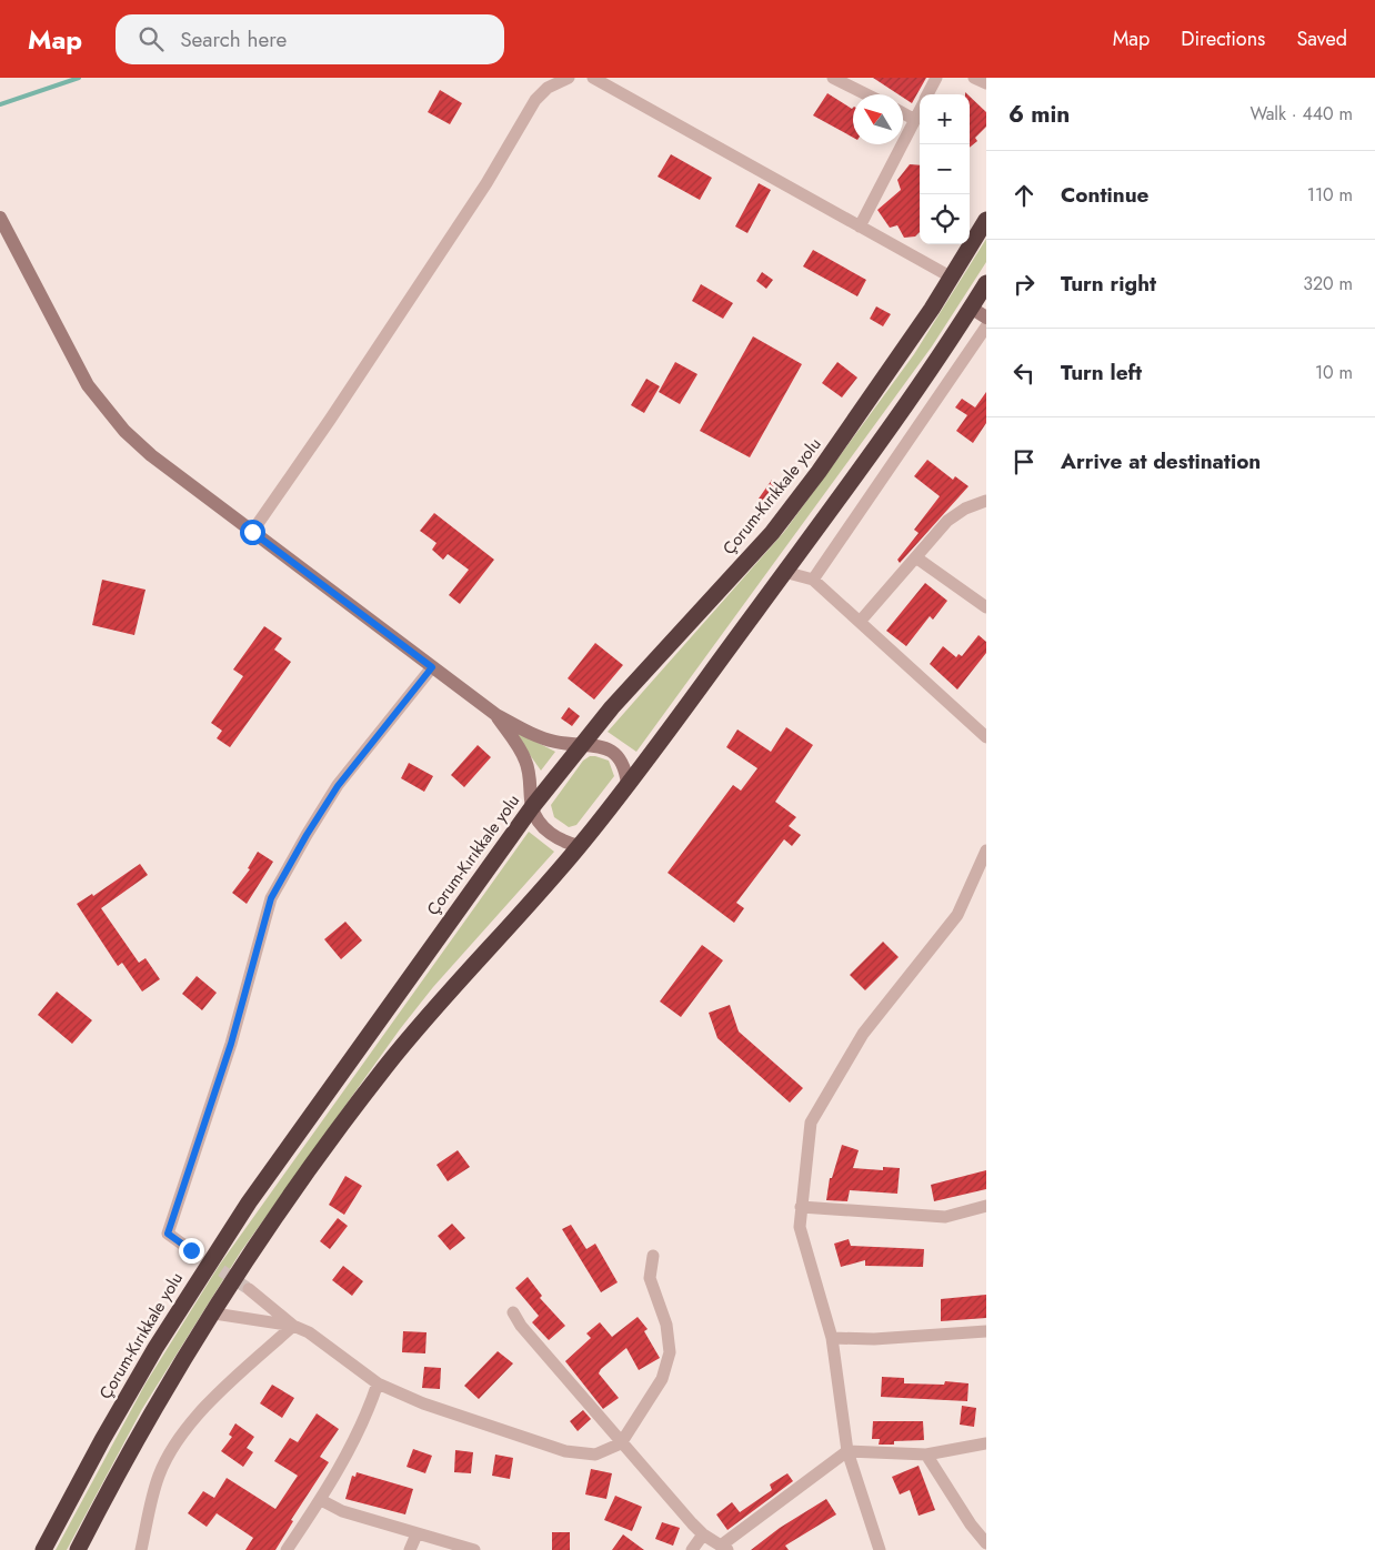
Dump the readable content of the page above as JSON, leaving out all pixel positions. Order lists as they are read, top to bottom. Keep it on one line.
{"streets":{"highway":["Çorum-Kırıkkale yolu"]},"north":"top left","page":{"header":"Map","search":"Search here","nav":["Map","Directions","Saved"],"heading":["6 min","Walk · 440 m"],"map_buttons":["+","−"],"list":[["Continue","110 m"],["Turn right","320 m"],["Turn left","10 m"],"Arrive at destination"]}}
